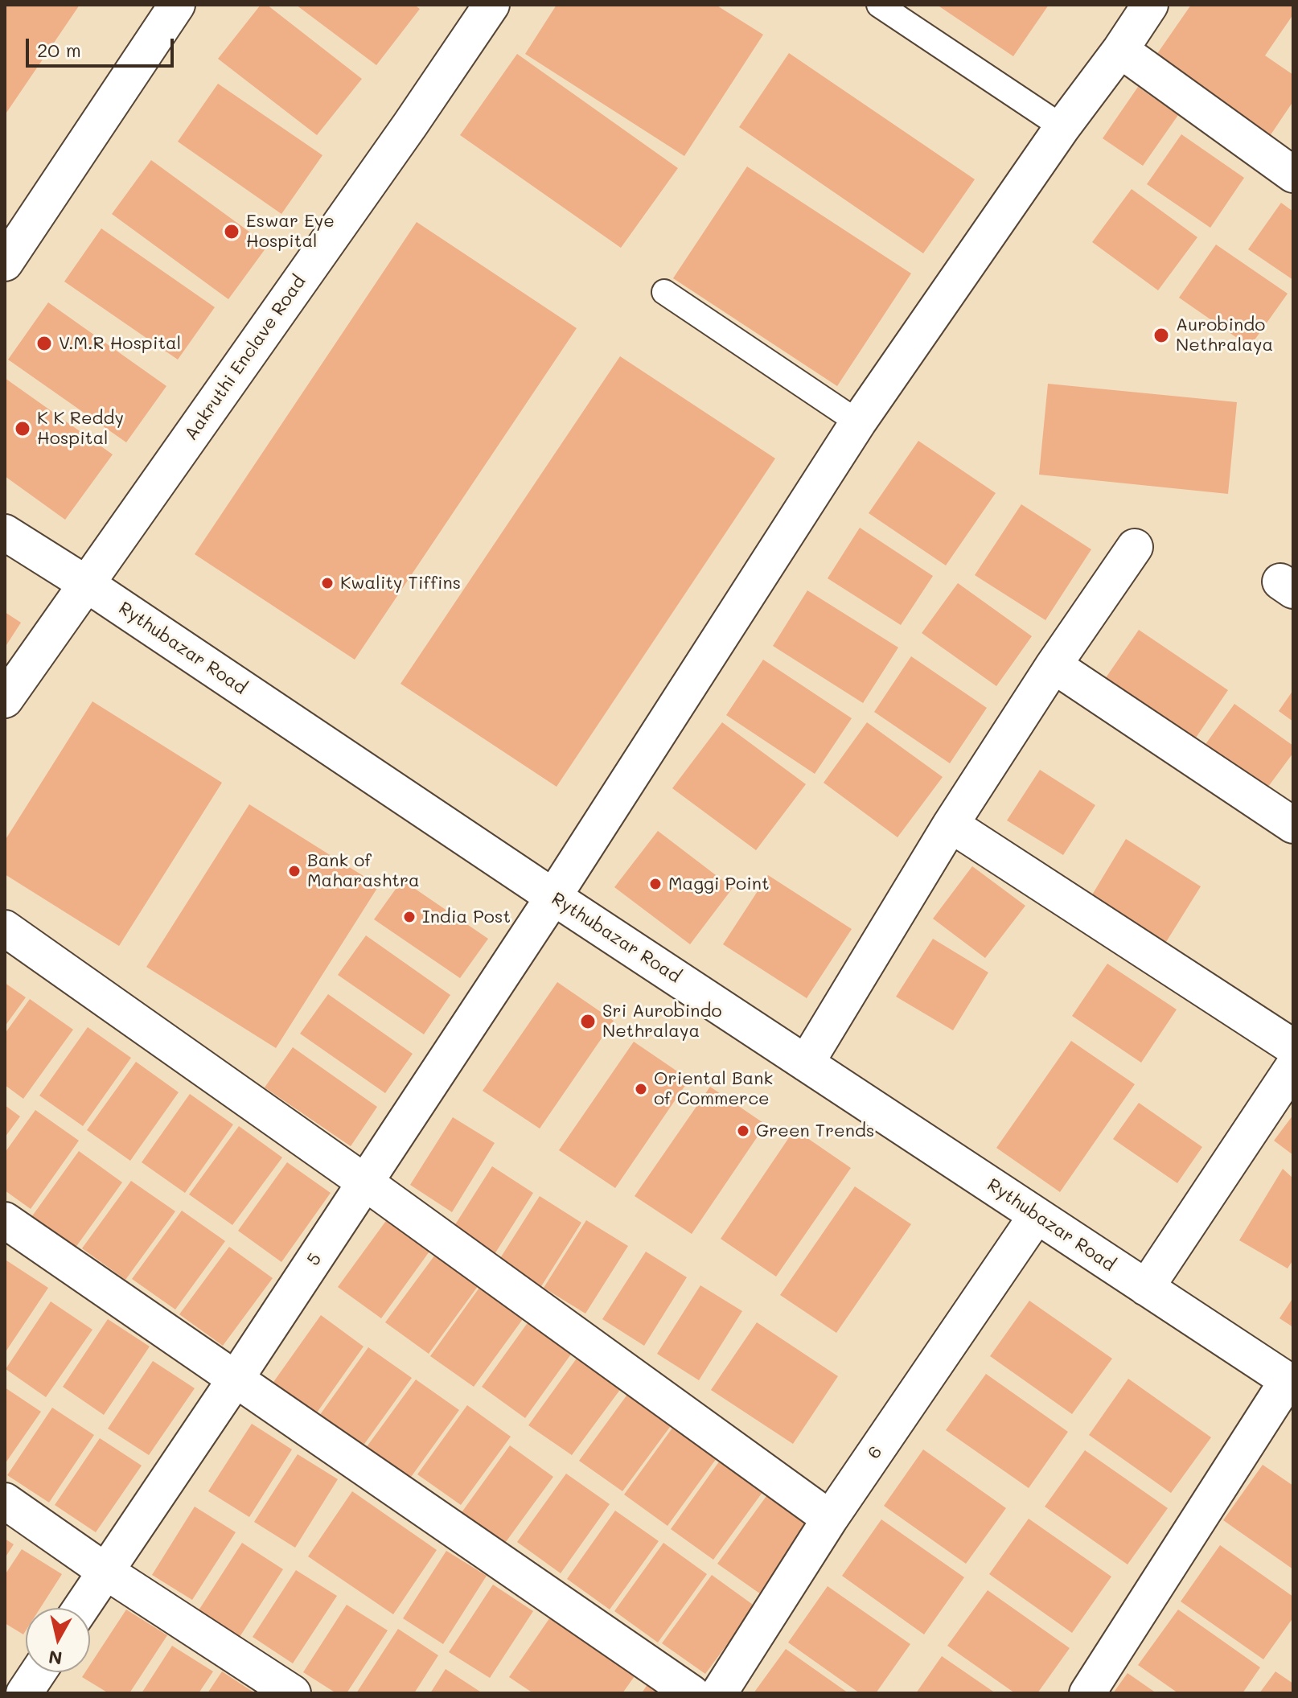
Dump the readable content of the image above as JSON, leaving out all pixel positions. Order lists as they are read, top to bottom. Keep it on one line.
{"streets":{"street":["Aakruthi Enclave Road","Rythubazar Road","5","6"]},"crossings":[["Aakruthi Enclave Road","Rythubazar Road"],["Rythubazar Road","5"],["Rythubazar Road","6"]],"places":["Eswar Eye Hospital","Aurobindo Nethralaya","V.M.R Hospital","K K Reddy Hospital","Kwality Tiffins","Bank of Maharashtra","Maggi Point","India Post","Sri Aurobindo Nethralaya","Oriental Bank of Commerce","Green Trends"],"scale_bar":"20 m","north":"bottom"}
